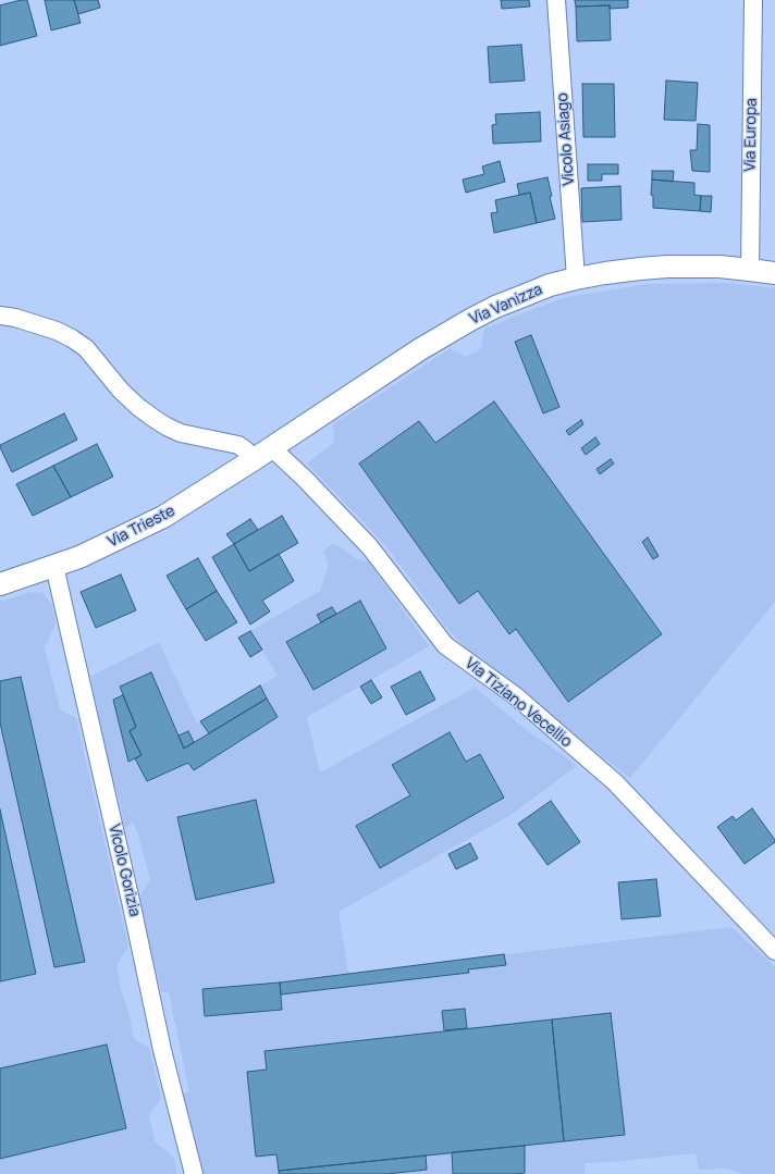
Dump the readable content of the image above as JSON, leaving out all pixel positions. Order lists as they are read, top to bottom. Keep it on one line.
{"streets":{"street":["Via Europa","Vicolo Asiago","Via Vanizza","Via Trieste","Via Tiziano Vecellio","Vicolo Gorizia"]},"crossings":[["Via Europa","Via Vanizza"],["Vicolo Asiago","Via Vanizza"],["Via Vanizza","Via Trieste"],["Via Vanizza","Via Tiziano Vecellio"],["Via Trieste","Via Tiziano Vecellio"],["Via Trieste","Vicolo Gorizia"]]}
